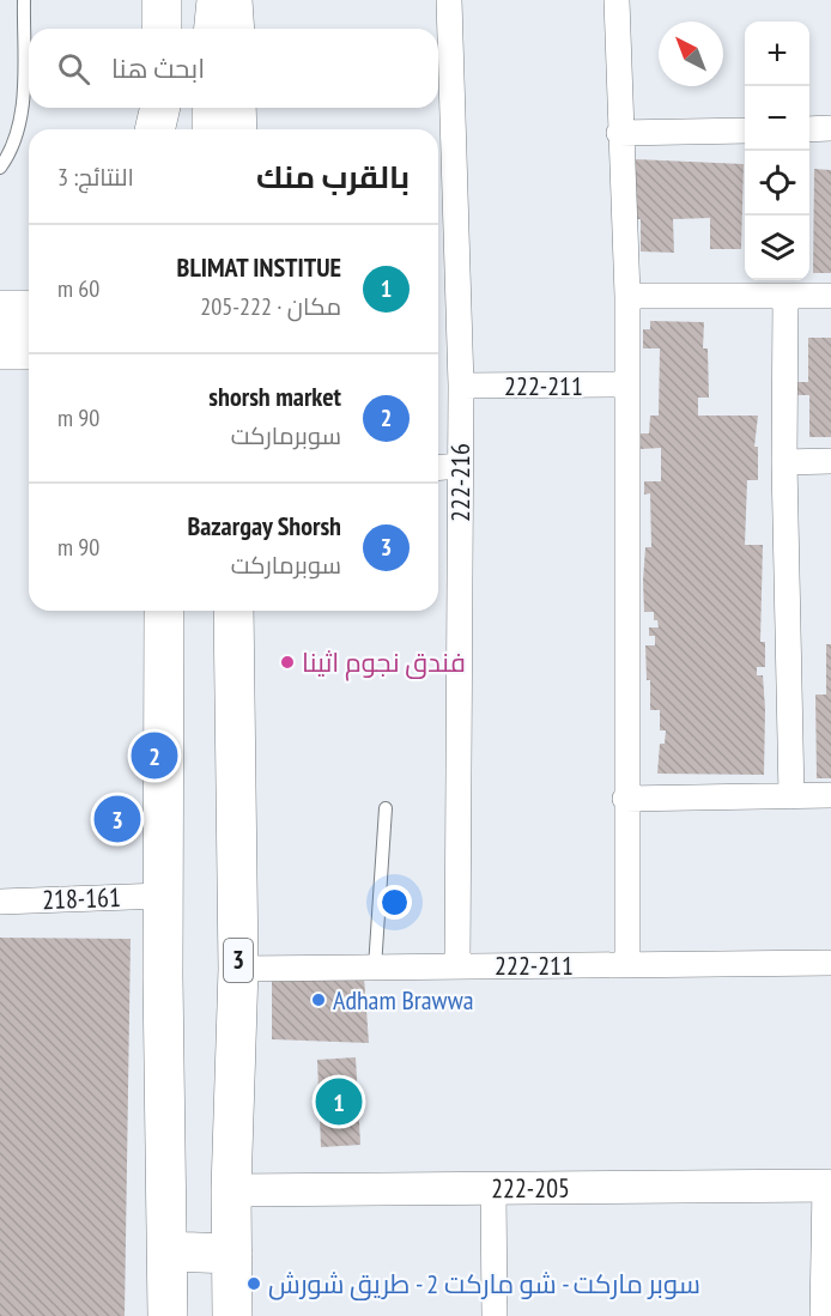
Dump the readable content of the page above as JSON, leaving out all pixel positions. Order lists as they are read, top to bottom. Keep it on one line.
{"streets":{"main road":["3"],"street":["222-211","222-216","218-161","222-205"]},"crossings":[["222-211","222-216"],["222-211","3"],["3","222-205"]],"places":["فندق نجوم اثينا","Adham Brawwa","سوبر ماركت - شو ماركت 2 - طريق شورش"],"north":"top left","page":{"map_buttons":["+","−"],"search":"ابحث هنا","heading":["بالقرب منك","النتائج: 3"],"list":[{"mark":"1","name":"BLIMAT INSTITUE","note":"مكان · 222-205","value":"60 m"},{"mark":"2","name":"shorsh market","note":"سوبرماركت","value":"90 m"},{"mark":"3","name":"Bazargay Shorsh","note":"سوبرماركت","value":"90 m"}],"pins":["2","3","1"]}}
